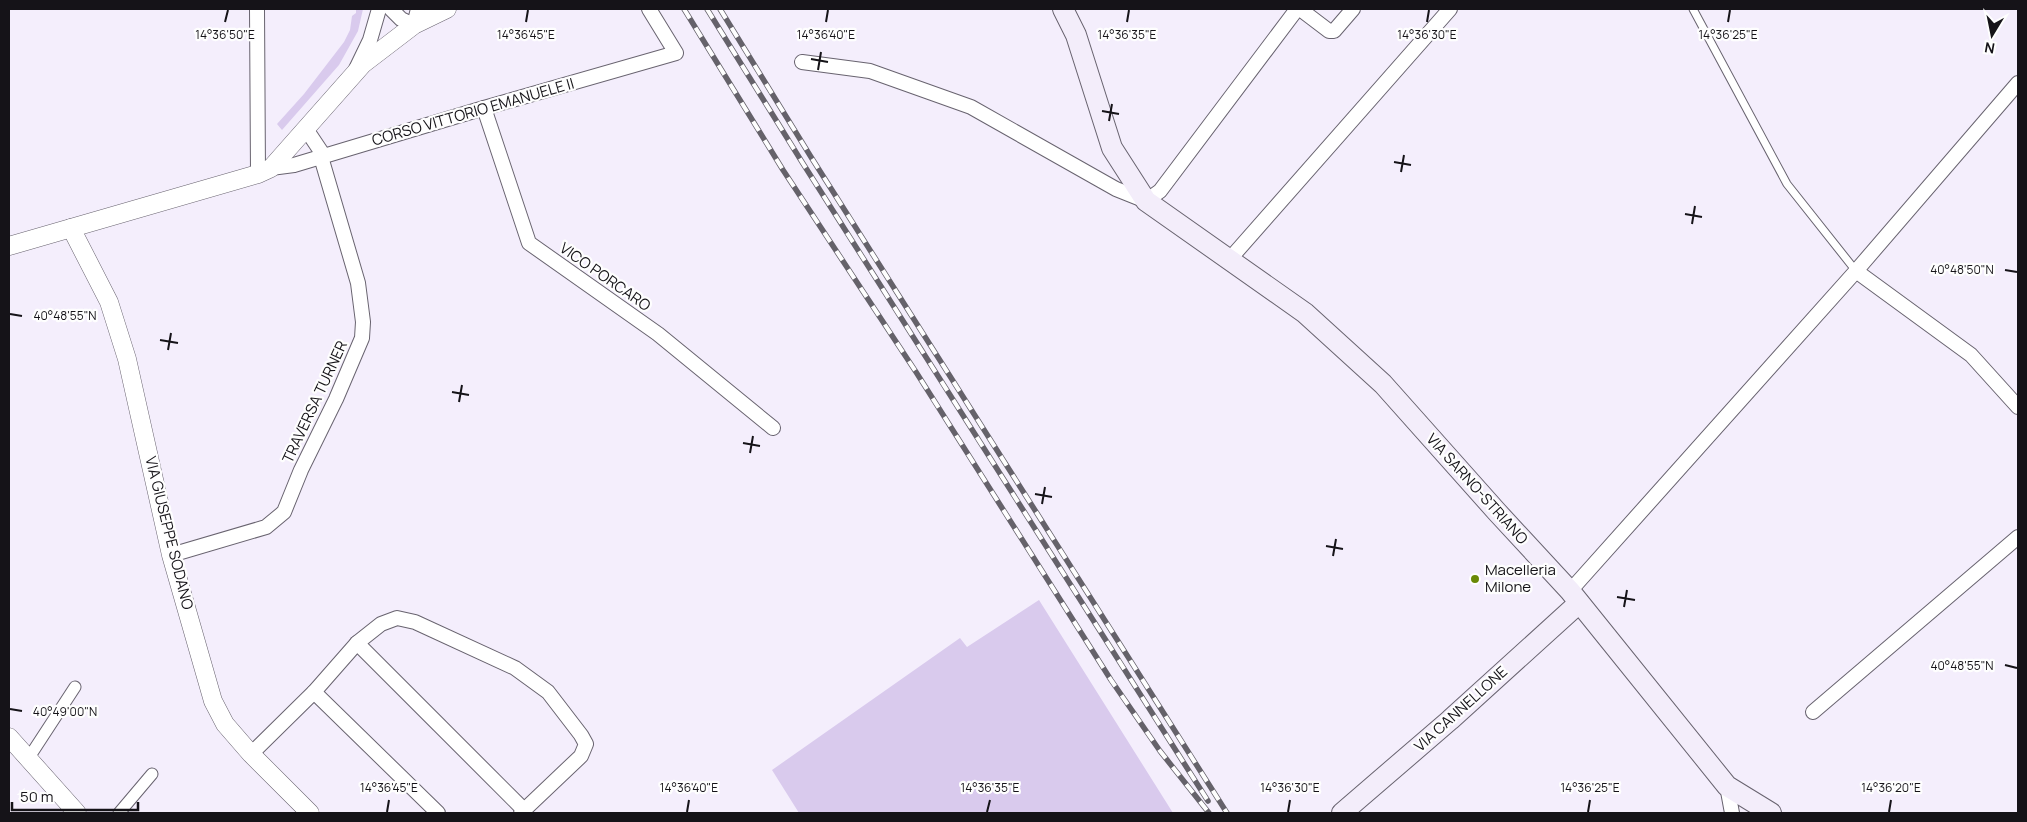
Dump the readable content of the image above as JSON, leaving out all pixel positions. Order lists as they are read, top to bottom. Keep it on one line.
{"streets":{"main road":["VIA SARNO-STRIANO","VIA CANNELLONE"],"street":["CORSO VITTORIO EMANUELE II","VICO PORCARO","TRAVERSA TURNER","VIA GIUSEPPE SODANO"]},"crossings":[["CORSO VITTORIO EMANUELE II","VICO PORCARO"],["CORSO VITTORIO EMANUELE II","TRAVERSA TURNER"],["CORSO VITTORIO EMANUELE II","VIA GIUSEPPE SODANO"],["TRAVERSA TURNER","VIA GIUSEPPE SODANO"],["VIA SARNO-STRIANO","VIA CANNELLONE"]],"places":["Macelleria Milone"],"scale_bar":"50 m","north":"bottom","coordinates":["14°36'50\"E","14°36'45\"E","14°36'40\"E","14°36'35\"E","14°36'25\"E","14°36'30\"E","40°48'50\"N","40°48'55\"N","40°49'00\"N","14°36'20\"E"]}
